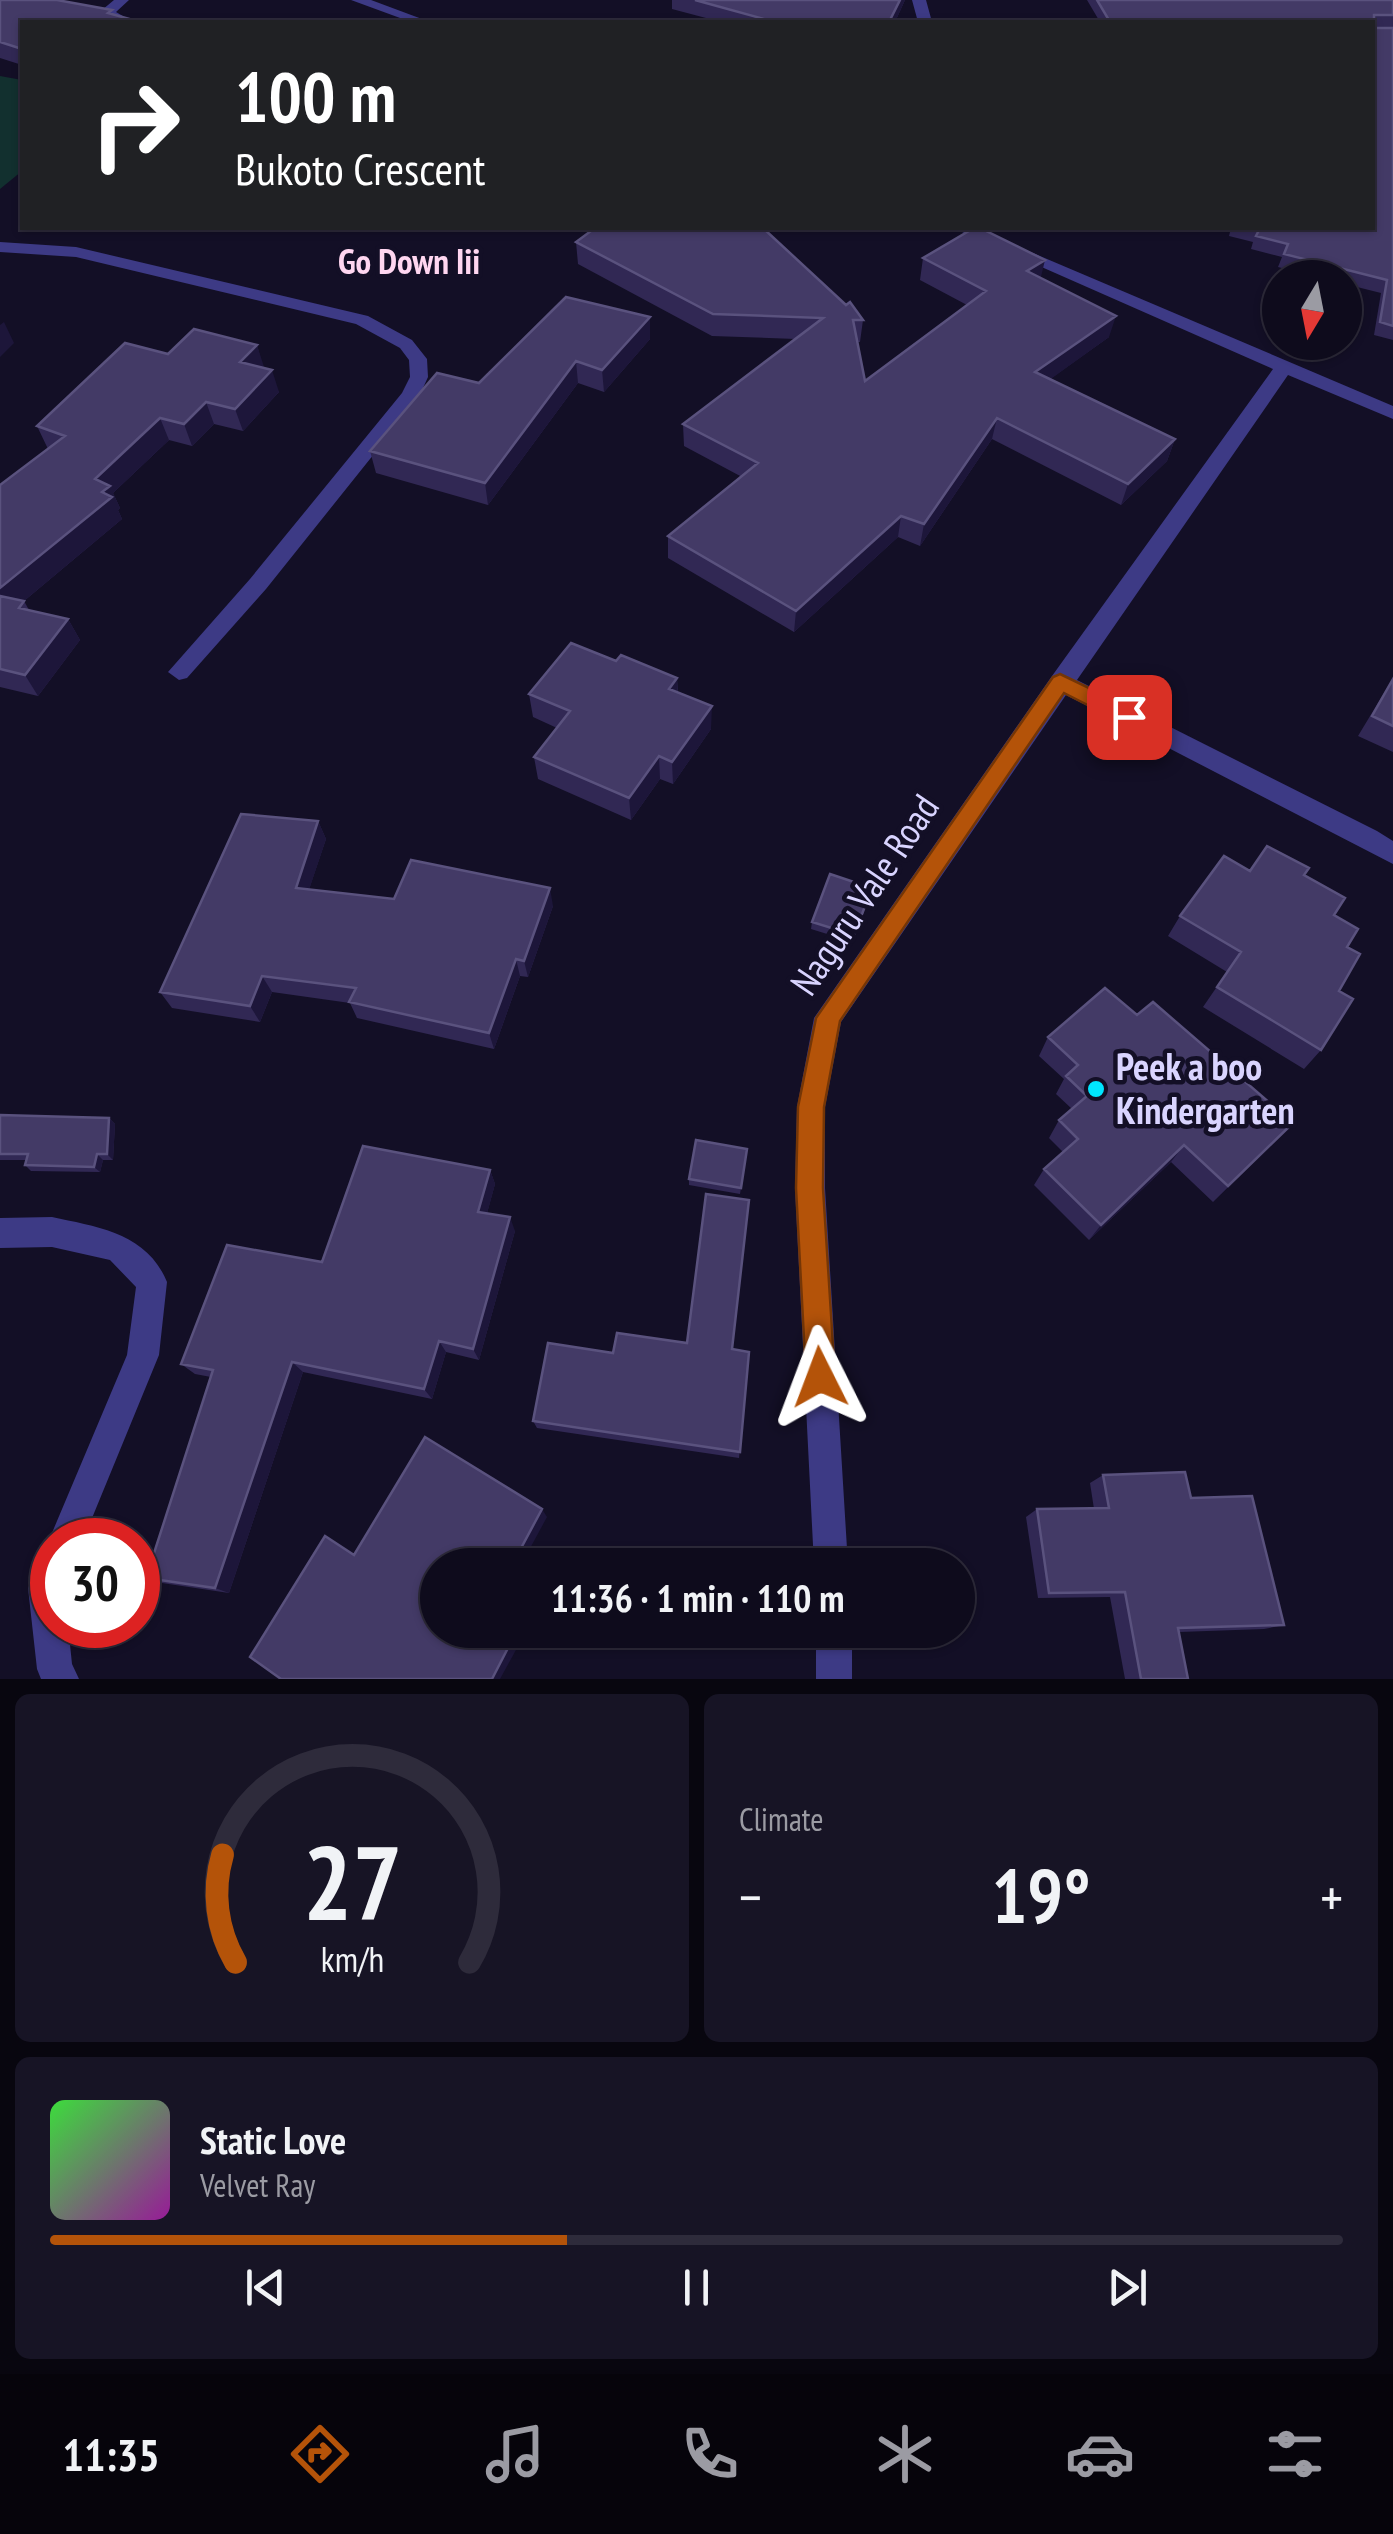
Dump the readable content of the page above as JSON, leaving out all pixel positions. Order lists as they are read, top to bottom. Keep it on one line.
{"streets":{"street":["Naguru Vale Road"]},"districts":["Go Down Iii"],"places":["Peek a boo Kindergarten"],"north":"bottom","page":{"turn":["100 m","Bukoto Crescent"],"limit":"30","trip":"11:36 · 1 min · 110 m","tile":"Climate","heat":["−","19°","+"],"song":["Static Love","Velvet Ray"],"tabs":"11:35","gauge":["27","km/h"]}}
